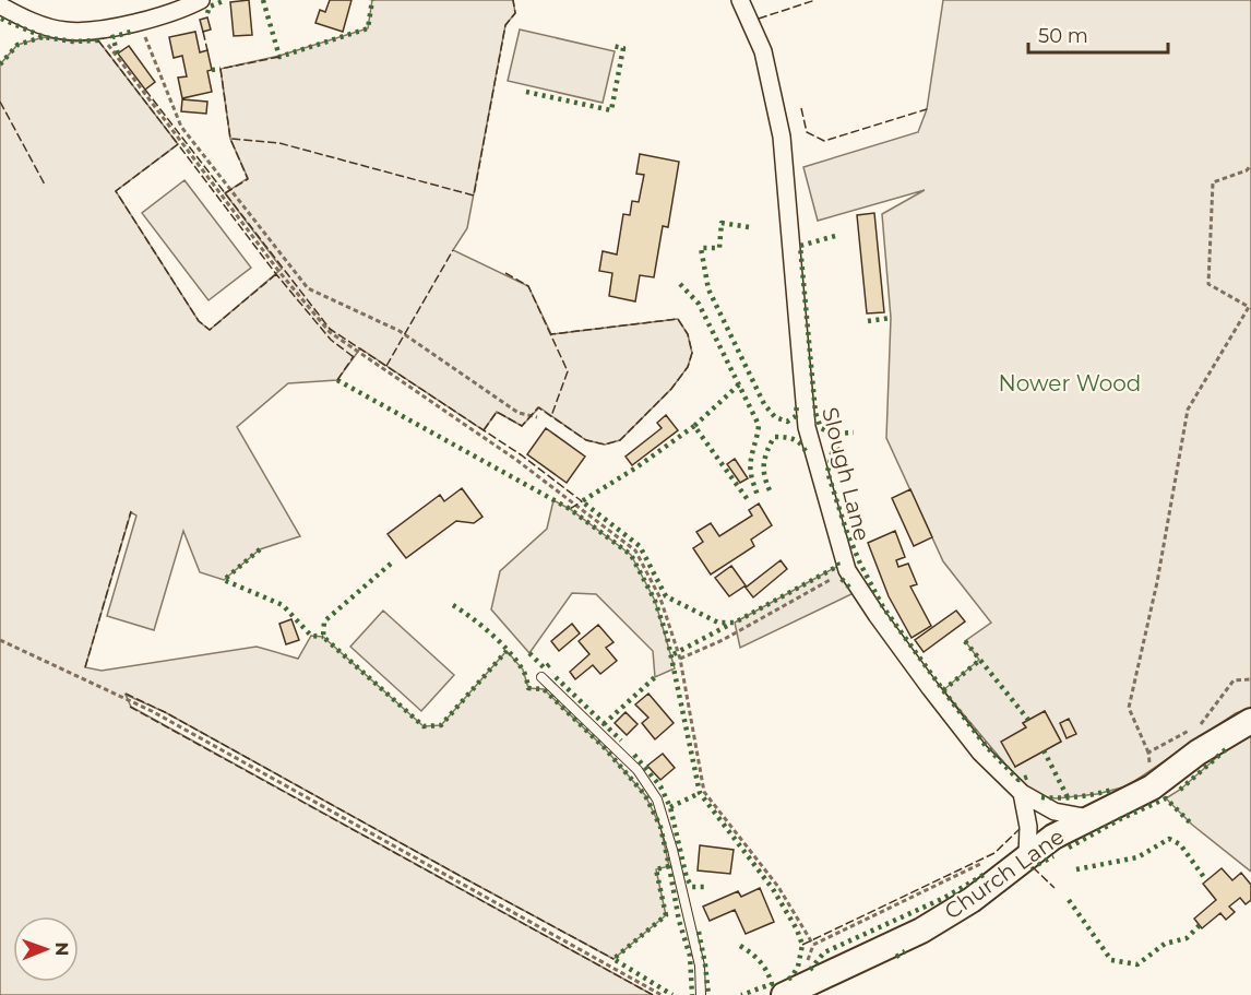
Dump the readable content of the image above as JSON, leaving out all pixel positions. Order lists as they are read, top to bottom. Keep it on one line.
{"streets":{"street":["Slough Lane","Church Lane"]},"crossings":[["Slough Lane","Church Lane"]],"parks":["Nower Wood"],"scale_bar":"50 m","north":"right"}
